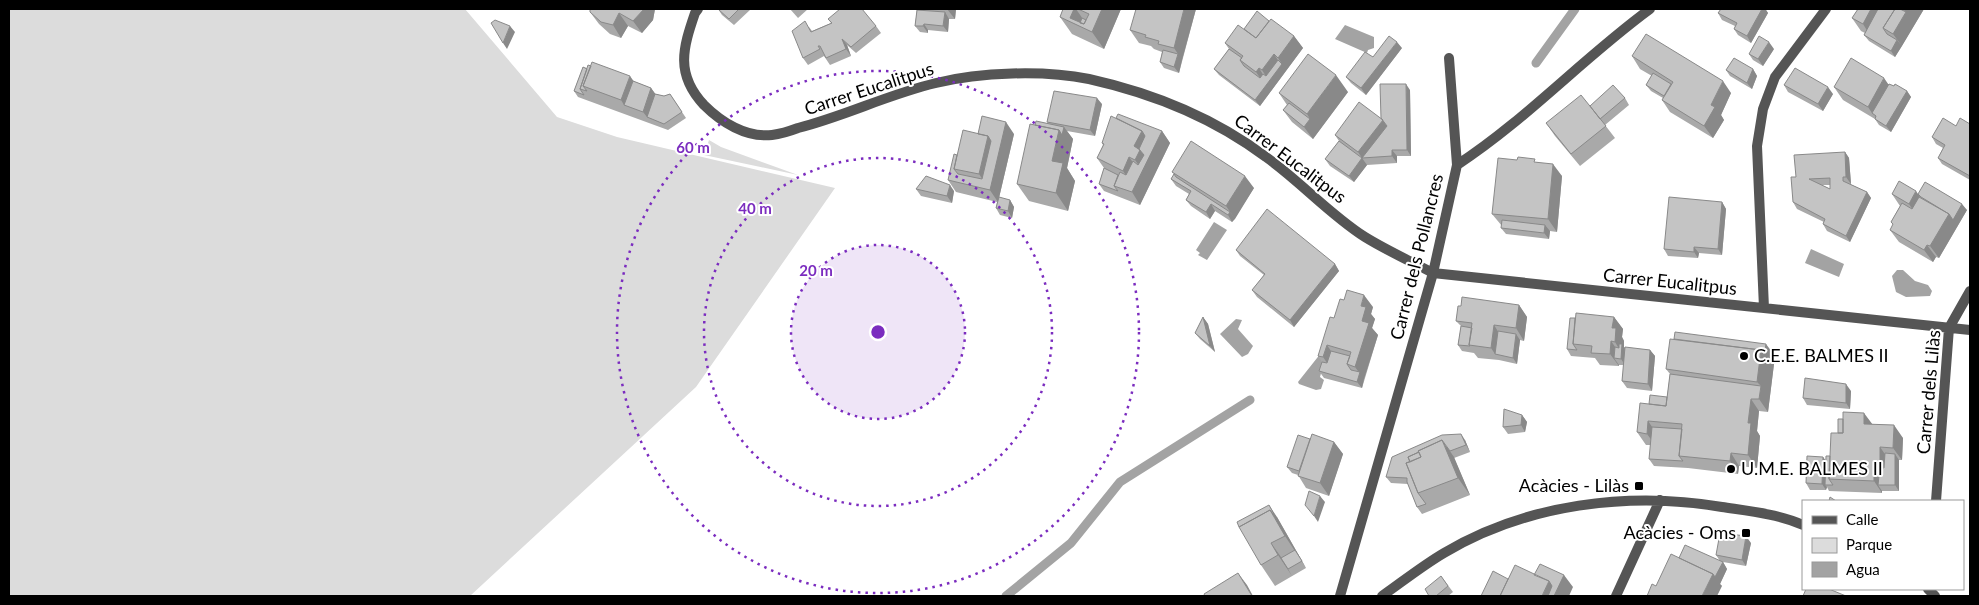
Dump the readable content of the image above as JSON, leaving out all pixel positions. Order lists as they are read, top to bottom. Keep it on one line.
{"streets":{"street":["Carrer Eucalitpus","Carrer dels Pollancres","Carrer dels Lilàs"]},"crossings":[["Carrer Eucalitpus","Carrer dels Pollancres"],["Carrer Eucalitpus","Carrer dels Lilàs"]],"places":{"other":["C.E.E. BALMES II","U.M.E. BALMES II"],"transit":["Acàcies - Lilàs","Acàcies - Oms"]},"legend":["Calle","Parque","Agua"],"rings":["60 m","40 m","20 m"]}
